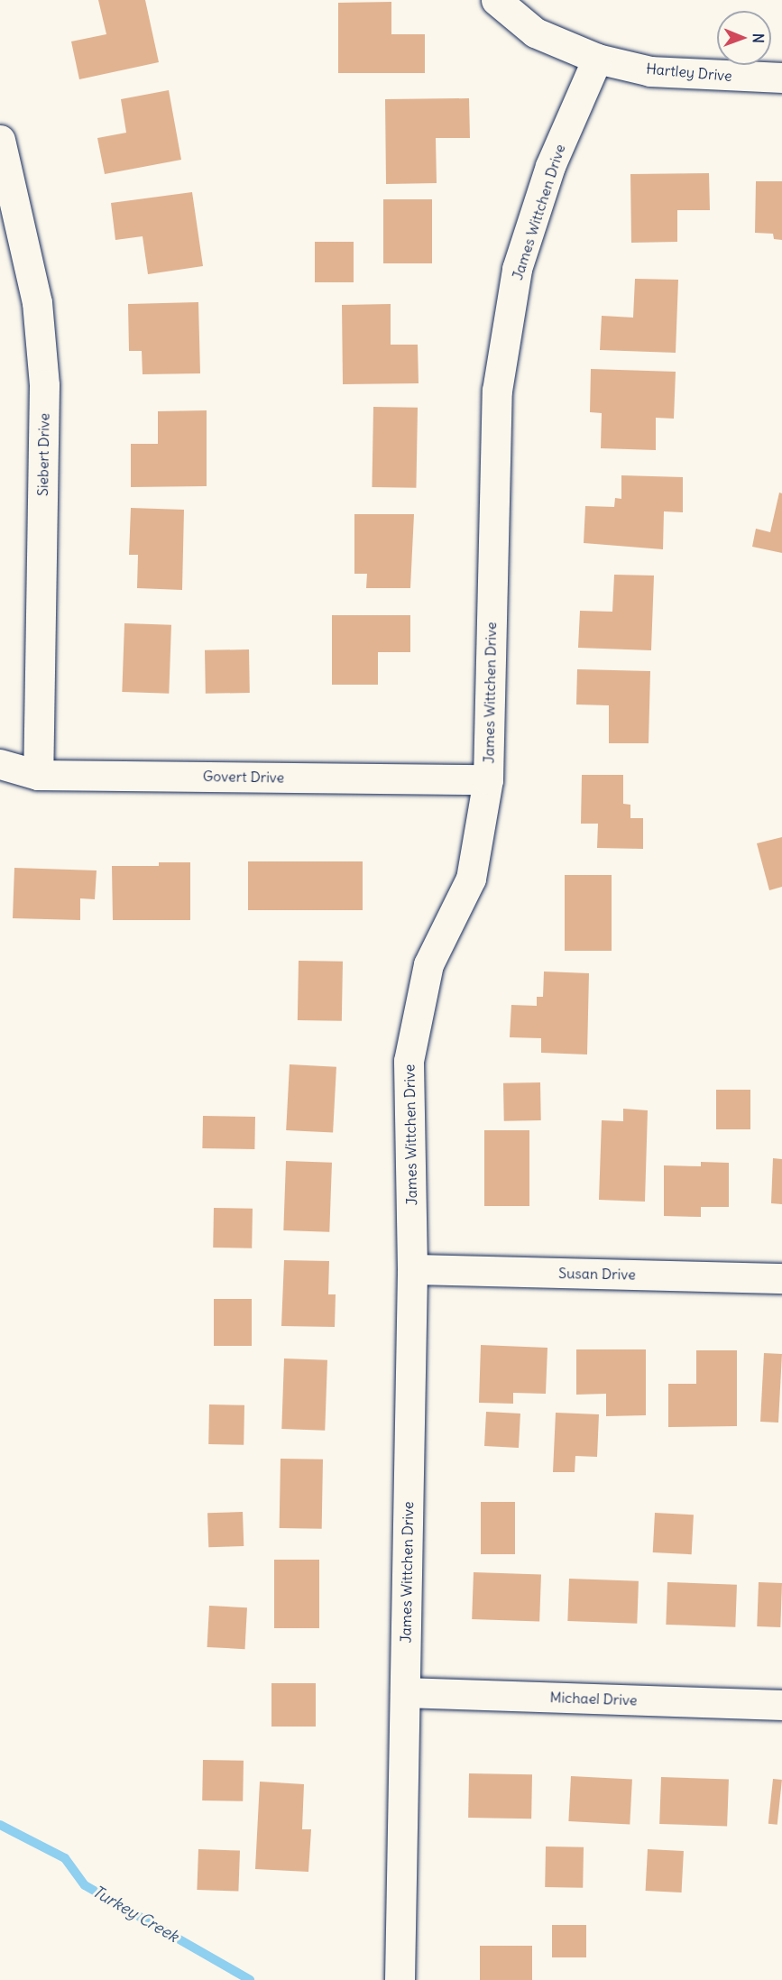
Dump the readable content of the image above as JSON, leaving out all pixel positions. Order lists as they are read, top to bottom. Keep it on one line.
{"streets":{"street":["Hartley Drive","James Wittchen Drive","Siebert Drive","Govert Drive","Susan Drive","Michael Drive"]},"crossings":[["Hartley Drive","James Wittchen Drive"],["James Wittchen Drive","Govert Drive"],["James Wittchen Drive","Susan Drive"],["James Wittchen Drive","Michael Drive"],["Siebert Drive","Govert Drive"]],"water":["Turkey Creek"],"north":"right"}
